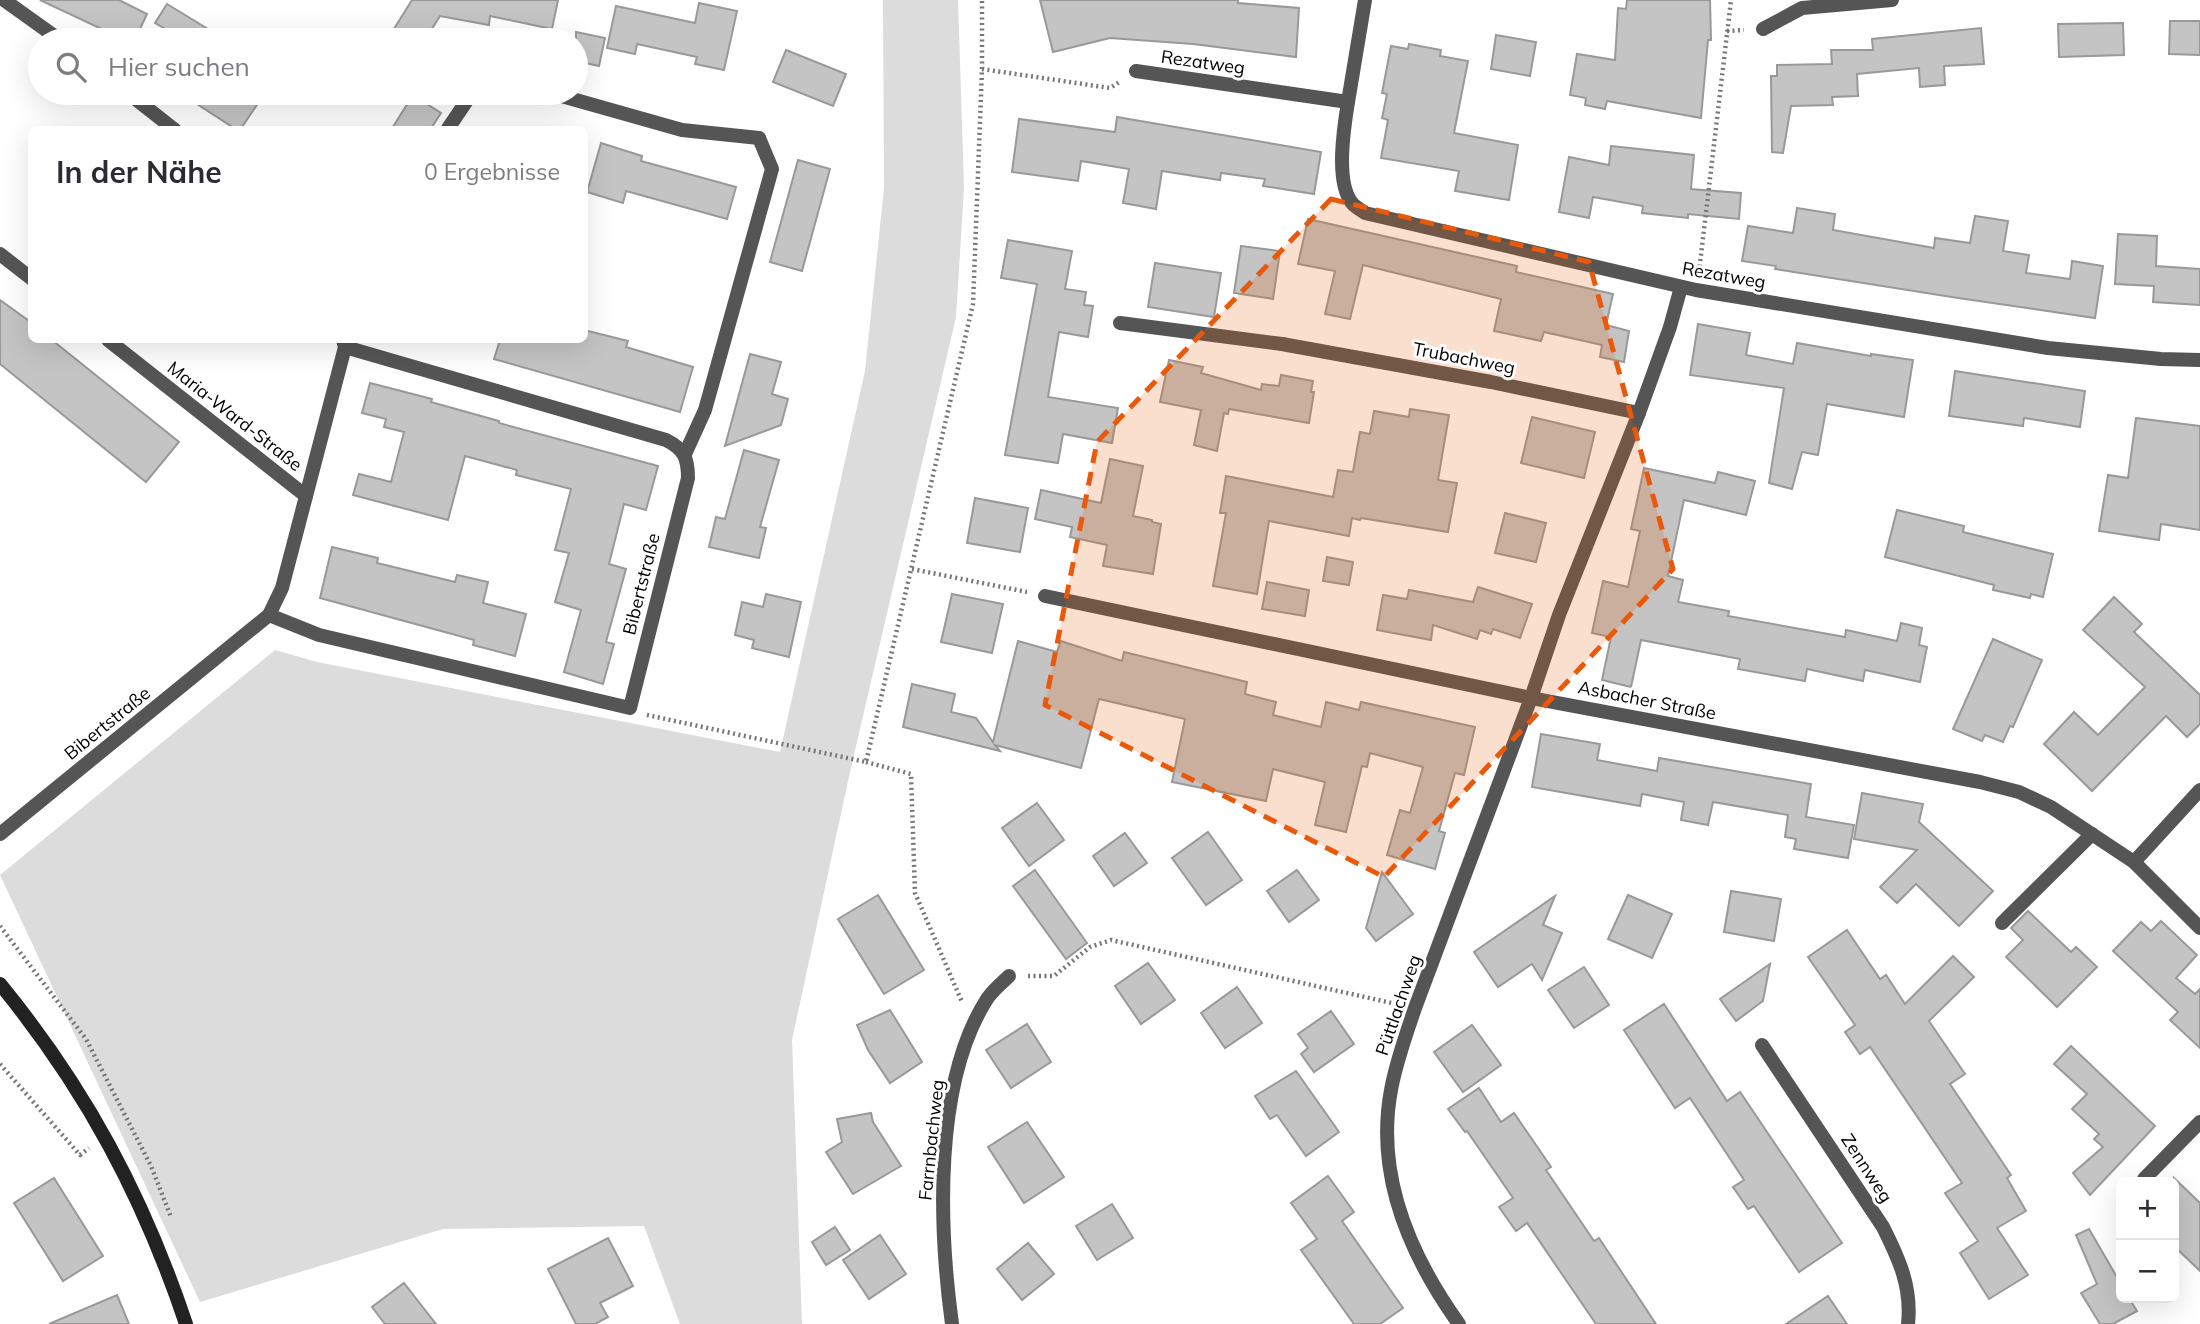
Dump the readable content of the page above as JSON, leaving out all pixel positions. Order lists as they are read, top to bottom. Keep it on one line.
{"streets":{"street":["Rezatweg","Trubachweg","Maria-Ward-Straße","Bibertstraße","Asbacher Straße","Püttlachweg","Farrnbachweg","Zennweg"]},"crossings":[["Maria-Ward-Straße","Bibertstraße"],["Asbacher Straße","Püttlachweg"]],"page":{"search":"Hier suchen","heading":["In der Nähe","0 Ergebnisse"],"map_buttons":["+","−"]}}
